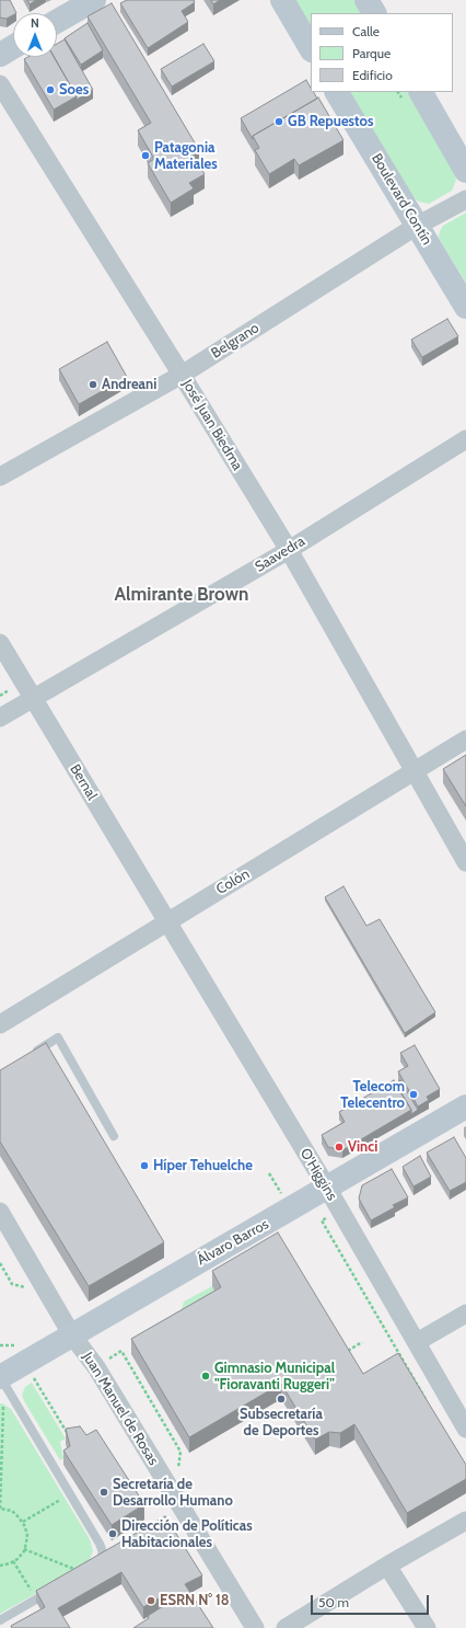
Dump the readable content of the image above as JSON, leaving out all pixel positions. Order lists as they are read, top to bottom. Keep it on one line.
{"streets":{"main road":["Boulevard Contín","Álvaro Barros"],"street":["Belgrano","José Juan Biedma","Saavedra","Bernal","Colón","O'Higgins","Juan Manuel de Rosas"]},"crossings":[["Boulevard Contín","Belgrano"],["Belgrano","José Juan Biedma"],["José Juan Biedma","Saavedra"],["José Juan Biedma","Colón"],["Saavedra","Bernal"],["Bernal","Colón"],["Bernal","O'Higgins"],["Colón","O'Higgins"],["O'Higgins","Álvaro Barros"],["Álvaro Barros","Juan Manuel de Rosas"]],"districts":["Almirante Brown"],"places":["Soes","GB Repuestos","Patagonia Materiales","Andreani","Telecom Telecentro","Vinci","Híper Tehuelche","Gimnasio Municipal \"Fioravanti Ruggeri\"","Subsecretaría de Deportes","Secretaría de Desarrollo Humano","Dirección de Políticas Habitacionales","ESRN N° 18"],"legend":["Calle","Parque","Edificio"],"scale_bar":"50 m","north":"top"}
